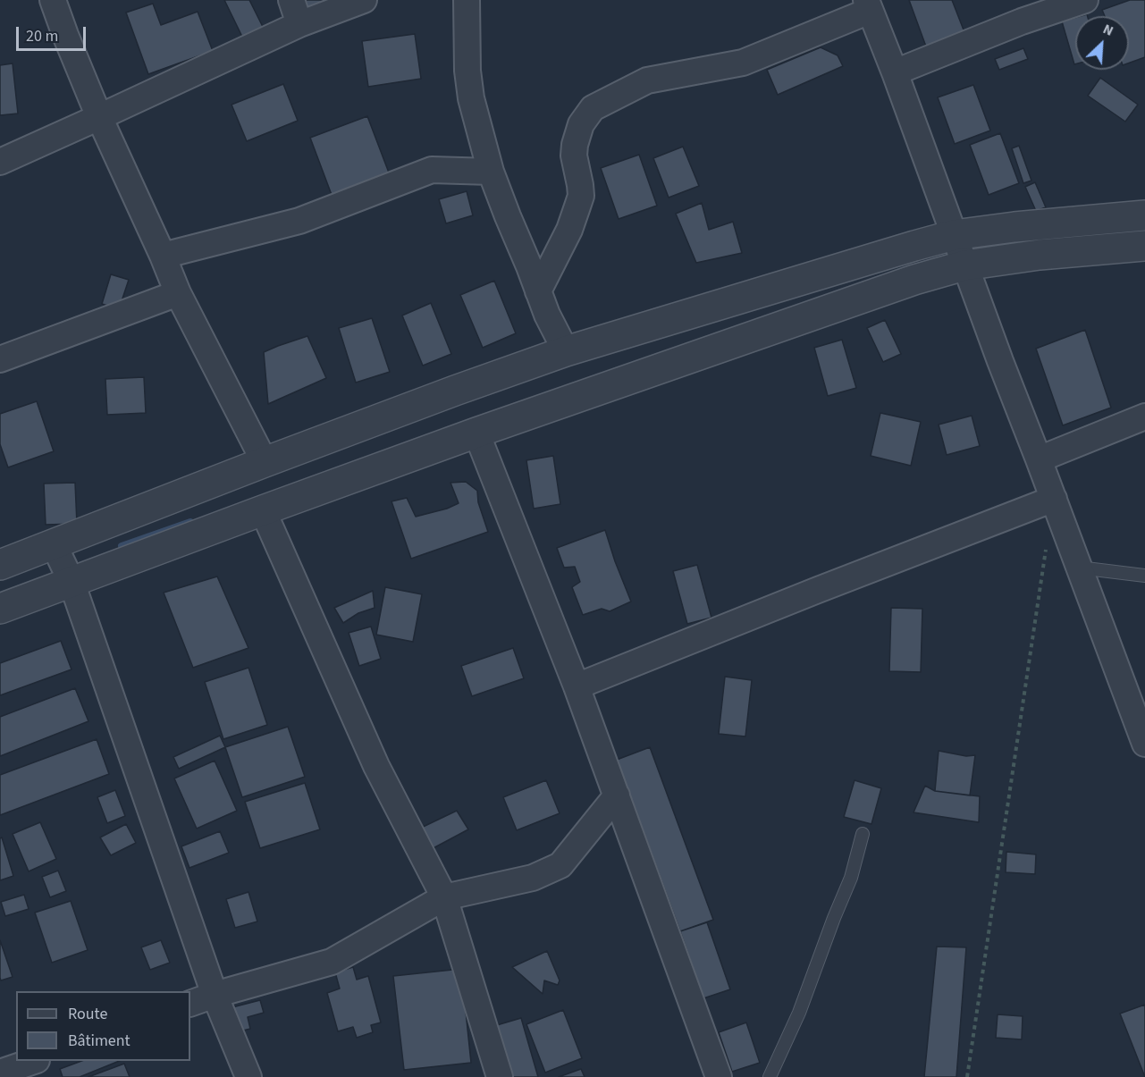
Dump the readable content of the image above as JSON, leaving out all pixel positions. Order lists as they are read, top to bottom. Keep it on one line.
{"legend":["Route","Bâtiment"],"scale_bar":"20 m","north":"top right"}
